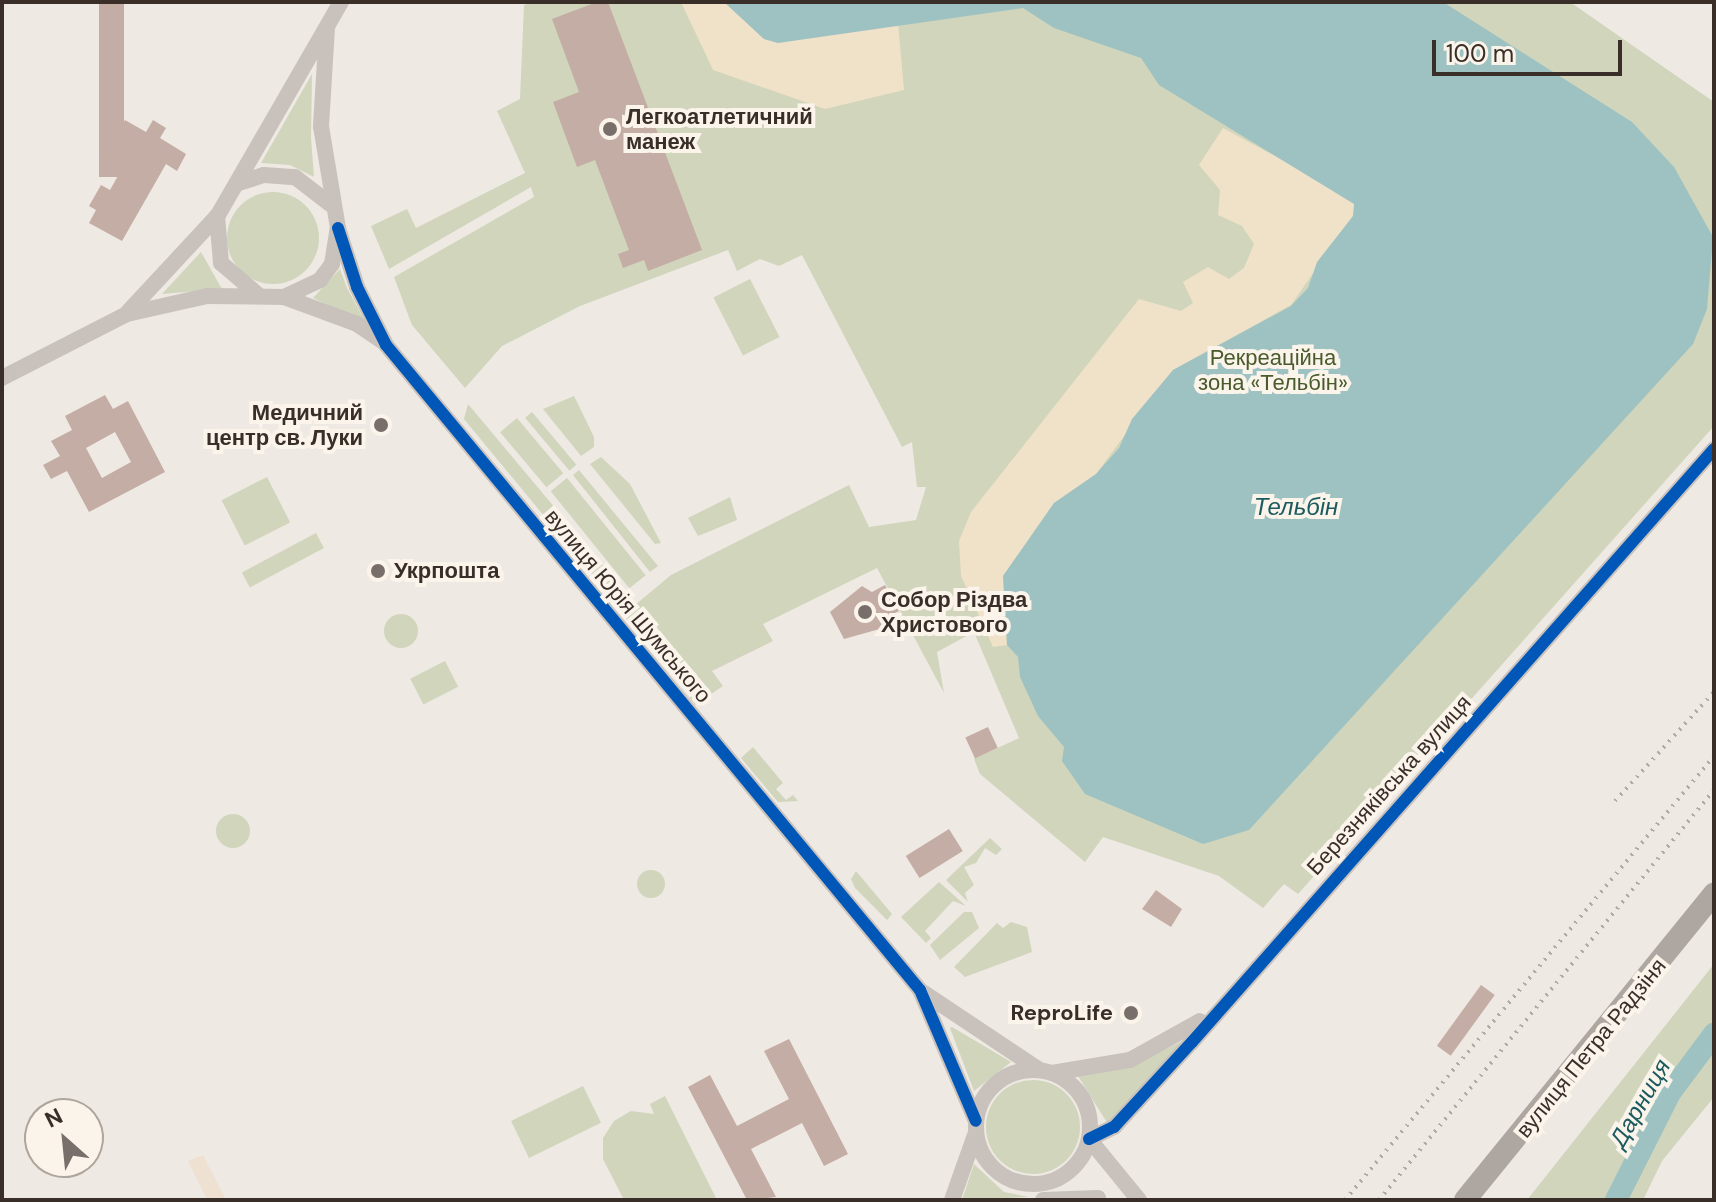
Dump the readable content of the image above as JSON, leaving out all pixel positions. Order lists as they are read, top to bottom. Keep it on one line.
{"streets":{"main road":["вулиця Петра Радзіня"],"street":["вулиця Юрія Шумського","Березняківська вулиця"]},"crossings":[["вулиця Юрія Шумського","Березняківська вулиця"]],"water":["Тельбін","Дарниця"],"parks":["Рекреаційна зона «Тельбін»"],"places":["Легкоатлетичний манеж","Медичний центр св. Луки","Укрпошта","Собор Різдва Христового","ReproLife"],"scale_bar":"100 m","north":"top left"}
